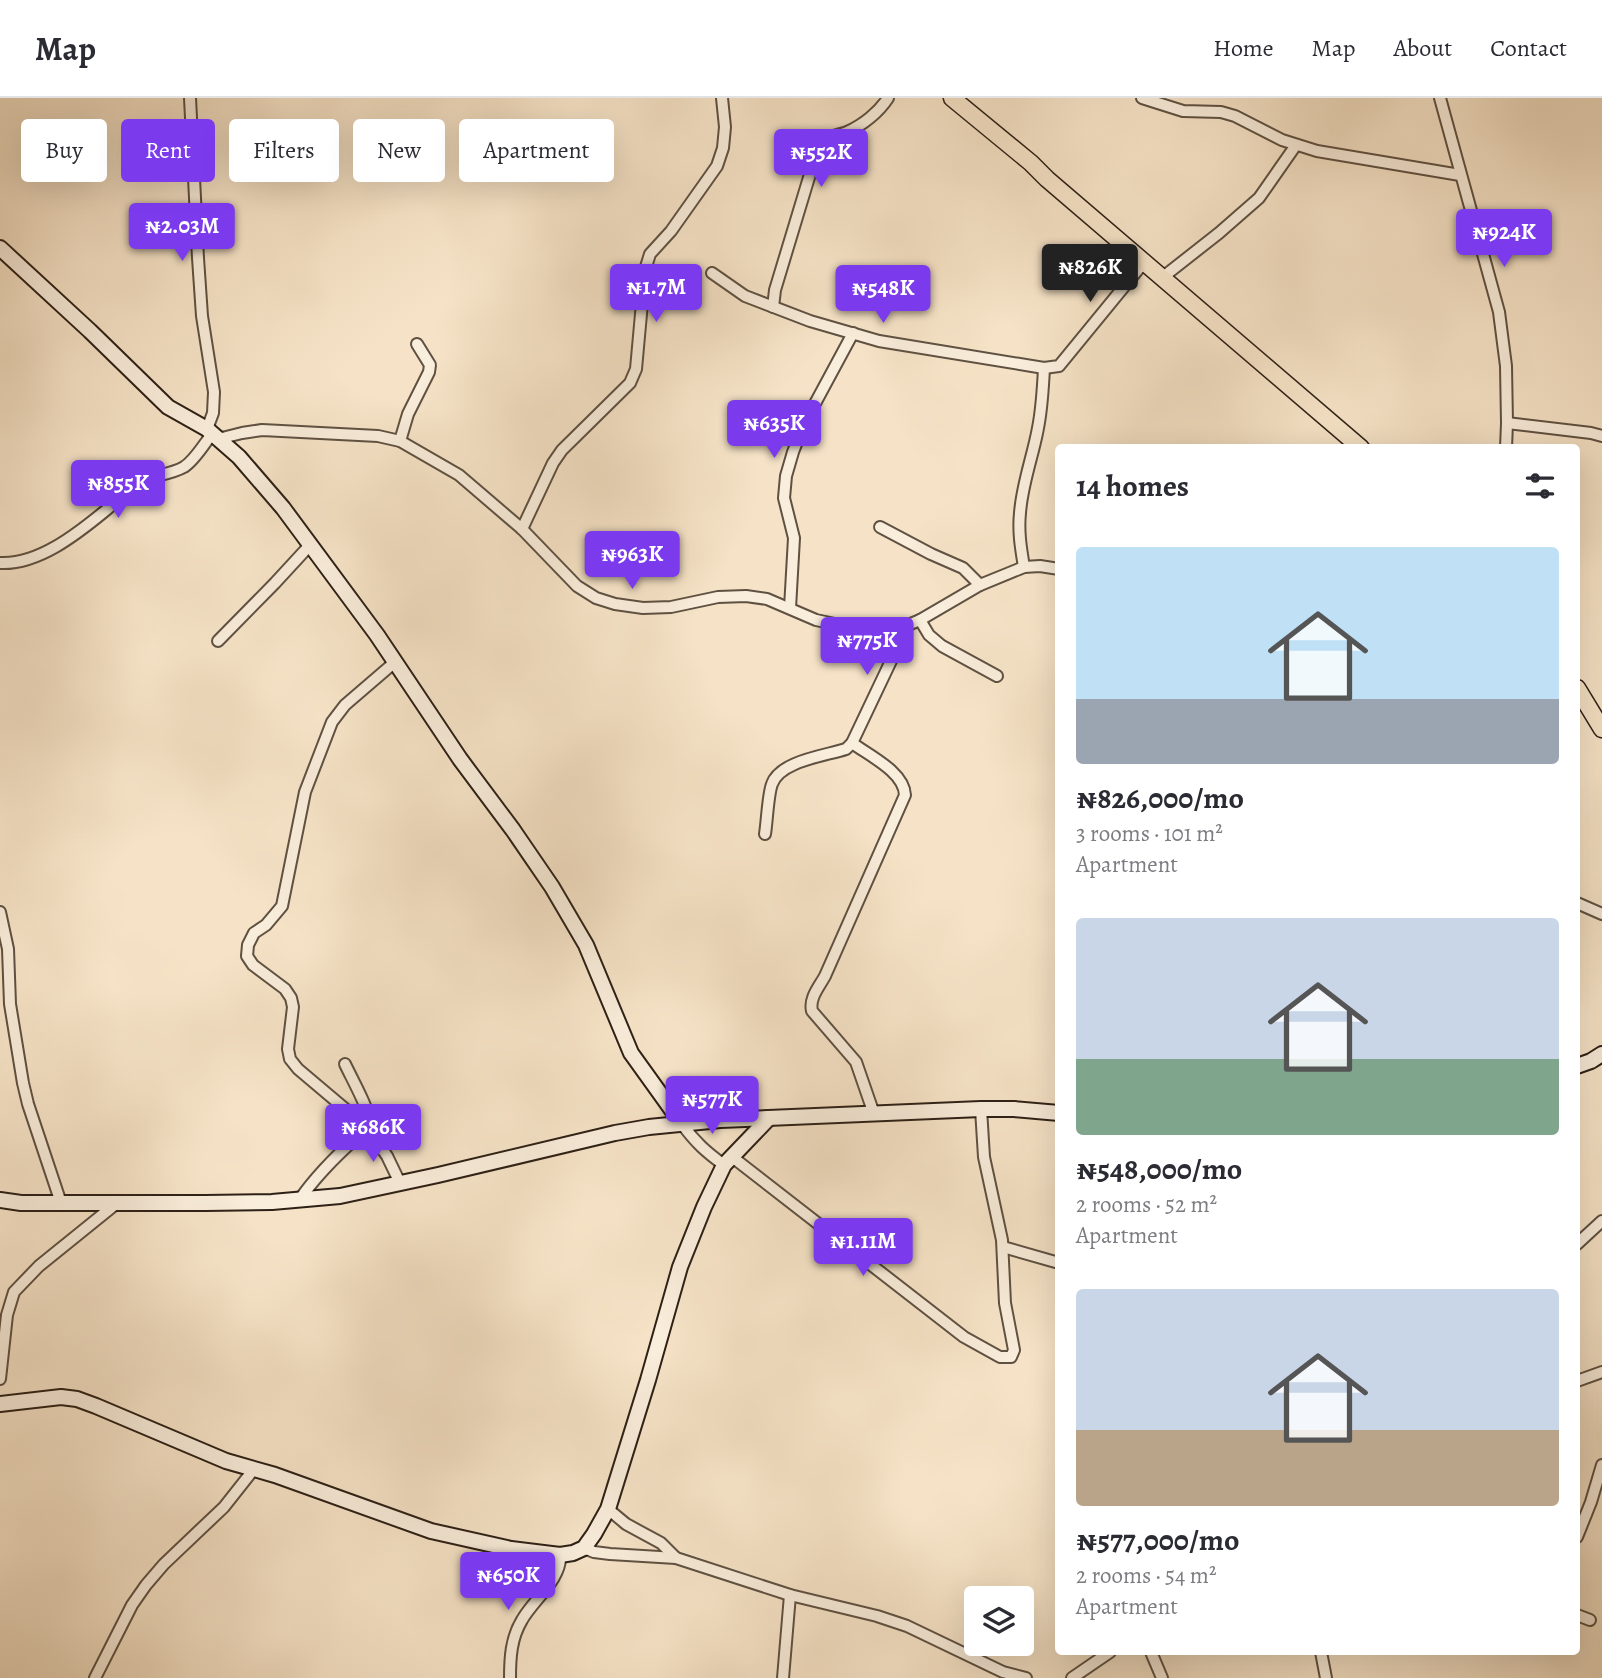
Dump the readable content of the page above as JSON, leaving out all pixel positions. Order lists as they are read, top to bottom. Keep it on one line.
{"page":{"header":"Map","nav":["Home","Map","About","Contact"],"chip":["Buy","Rent","Filters","New","Apartment"],"price":["₦552K","₦2.03M","₦924K","₦826K","₦1.7M","₦548K","₦635K","₦855K","₦963K","₦775K","₦577K","₦686K","₦1.11M","₦650K"],"heading":"14 homes","list":[{"name":"₦826,000/mo","note":"3 rooms · 101 m² · Apartment"},{"name":"₦548,000/mo","note":"2 rooms · 52 m² · Apartment"},{"name":"₦577,000/mo","note":"2 rooms · 54 m² · Apartment"}]}}
